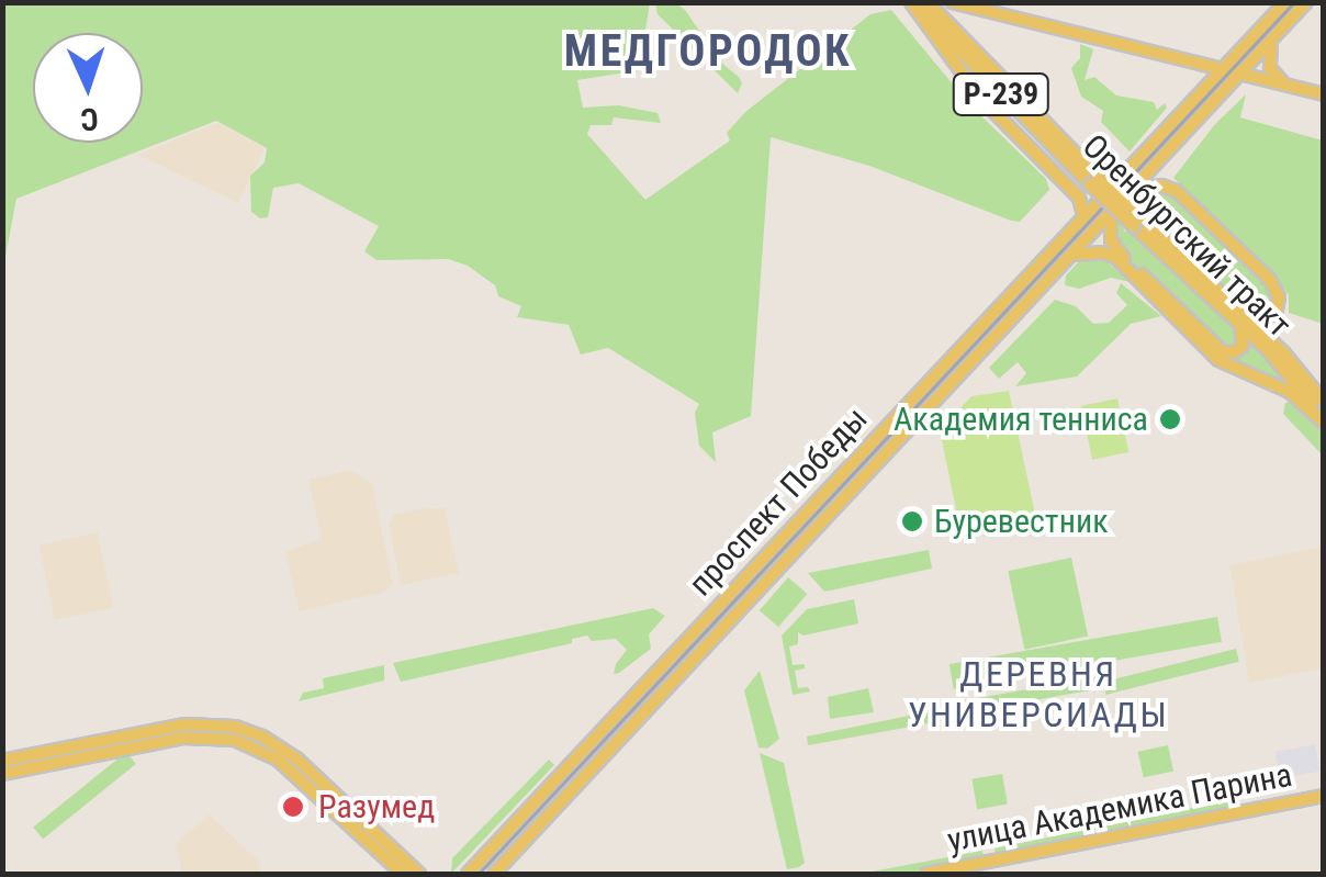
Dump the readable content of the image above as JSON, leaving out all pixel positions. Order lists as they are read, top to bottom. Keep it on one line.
{"streets":{"main road":["Р-239","Оренбургский тракт","проспект Победы","улица Академика Парина"]},"districts":["МЕДГОРОДОК","ДЕРЕВНЯ УНИВЕРСИАДЫ"],"places":["Академия тенниса","Буревестник","Разумед"],"north":"bottom"}
